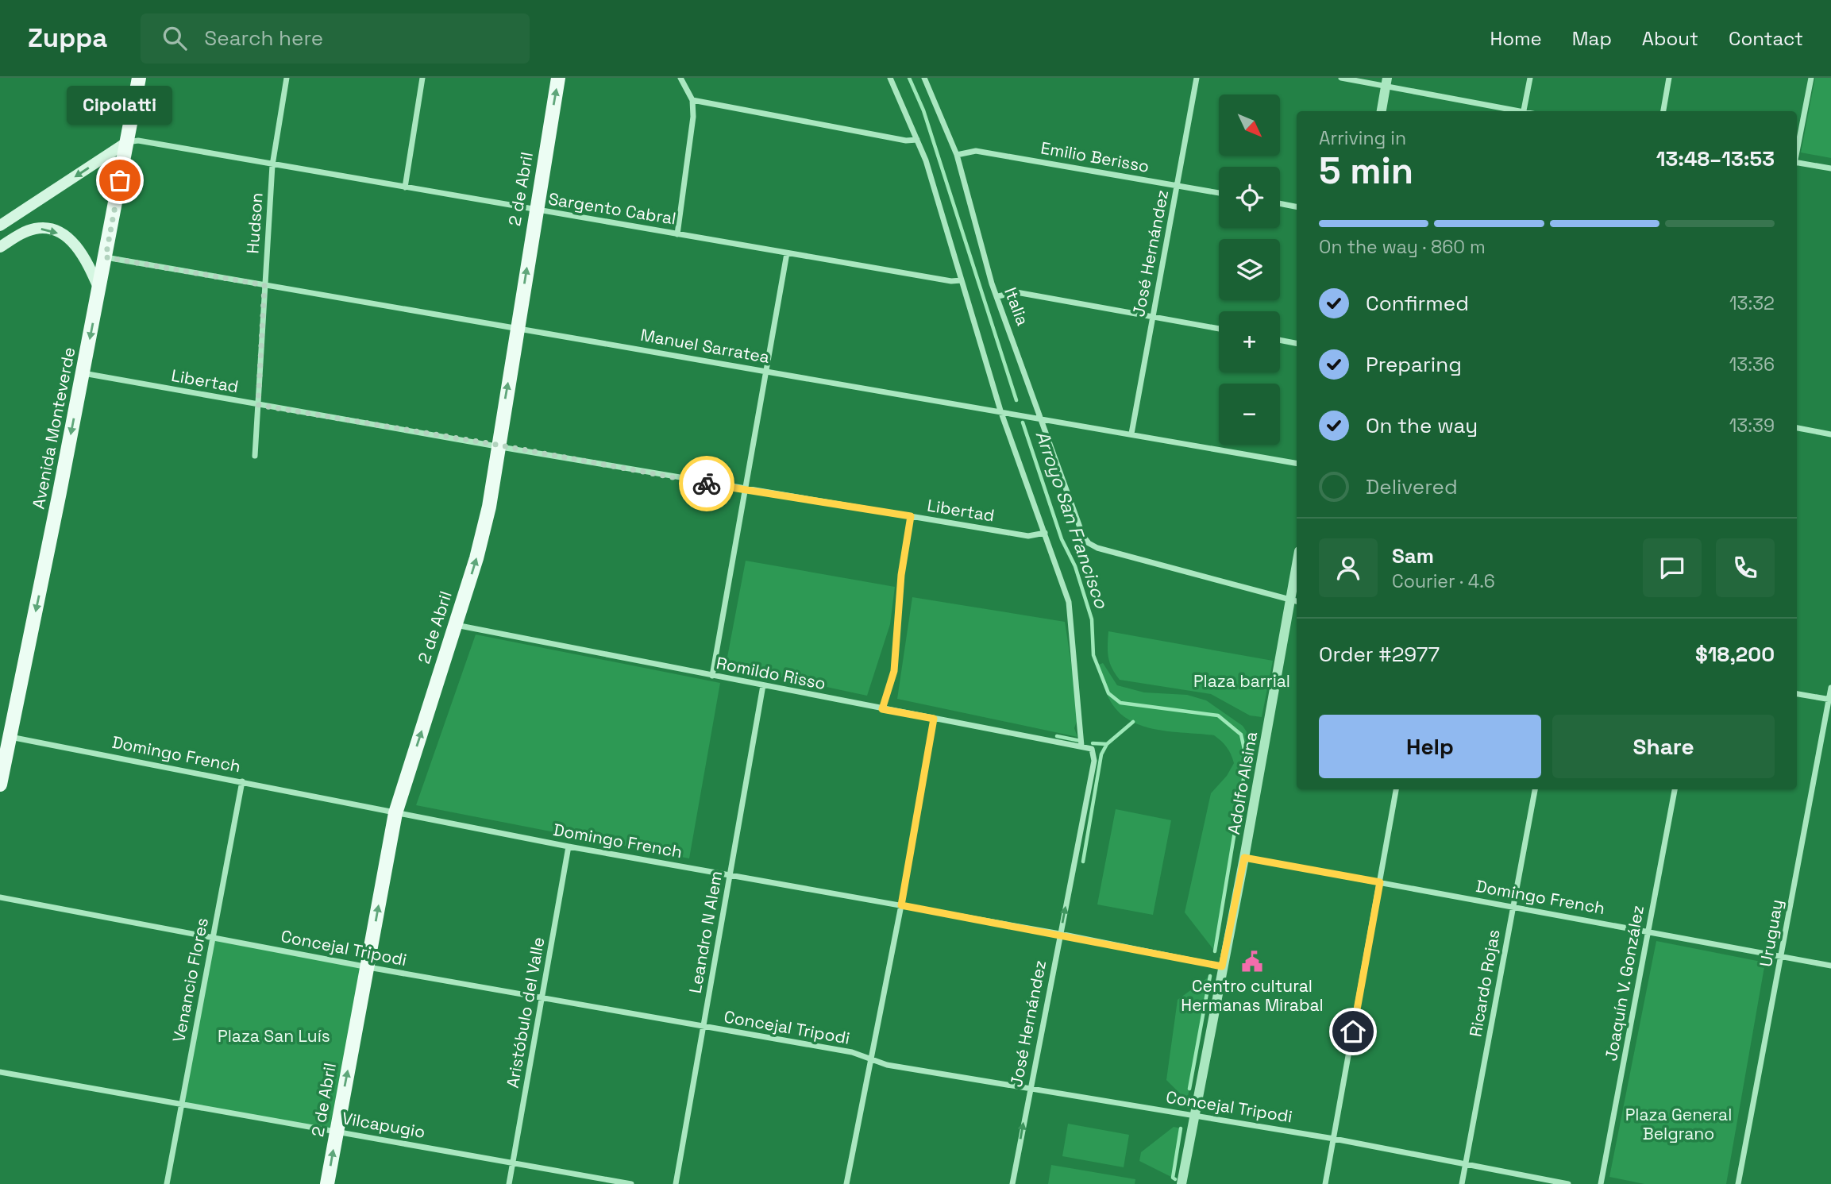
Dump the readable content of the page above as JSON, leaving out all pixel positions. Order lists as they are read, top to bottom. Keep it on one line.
{"streets":{"main road":["2 de Abril","Avenida Monteverde"],"street":["Emilio Berisso","Sargento Cabral","Hudson","José Hernández","Italia","Manuel Sarratea","Libertad","Romildo Risso","Domingo French","Adolfo Alsina","Leandro N Alem","Uruguay","Concejal Tripodi","Venancio Flores","Ricardo Rojas","Joaquín V. González","Aristóbulo del Valle","Vilcapugio"]},"crossings":[["Emilio Berisso","José Hernández"],["Emilio Berisso","Italia"],["2 de Abril","Sargento Cabral"],["2 de Abril","Manuel Sarratea"],["2 de Abril","Libertad"],["2 de Abril","Romildo Risso"],["2 de Abril","Domingo French"],["2 de Abril","Concejal Tripodi"],["2 de Abril","Vilcapugio"],["Sargento Cabral","Hudson"],["Sargento Cabral","Avenida Monteverde"],["Hudson","Manuel Sarratea"],["Hudson","Libertad"],["José Hernández","Manuel Sarratea"],["José Hernández","Romildo Risso"],["José Hernández","Domingo French"],["José Hernández","Concejal Tripodi"],["Italia","Manuel Sarratea"],["Italia","Adolfo Alsina"],["Manuel Sarratea","Avenida Monteverde"],["Libertad","Avenida Monteverde"],["Avenida Monteverde","Domingo French"],["Romildo Risso","Leandro N Alem"],["Domingo French","Adolfo Alsina"],["Domingo French","Leandro N Alem"],["Domingo French","Uruguay"],["Domingo French","Venancio Flores"],["Domingo French","Ricardo Rojas"],["Domingo French","Joaquín V. González"],["Domingo French","Aristóbulo del Valle"],["Adolfo Alsina","Concejal Tripodi"],["Leandro N Alem","Concejal Tripodi"],["Concejal Tripodi","Venancio Flores"],["Concejal Tripodi","Ricardo Rojas"],["Concejal Tripodi","Aristóbulo del Valle"],["Venancio Flores","Vilcapugio"],["Aristóbulo del Valle","Vilcapugio"]],"one_way":["2 de Abril","Avenida Monteverde"],"water":["Arroyo San Francisco"],"parks":["Plaza barrial","Plaza San Luís","Plaza General Belgrano"],"places":{"other":["Cipolatti"],"public building":["Centro cultural Hermanas Mirabal"]},"north":"bottom right","page":{"header":"Zuppa","search":"Search here","nav":["Home","Map","About","Contact"],"bubble":"Cipolatti","map_buttons":["+","−"],"heading":["5 min","Arriving in","13:48–13:53"],"panel":["Sam","Courier · 4.6","Order #2977","$18,200"],"bar":"On the way · 860 m","list":[["Confirmed","13:32"],["Preparing","13:36"],["On the way","13:39"],"Delivered"],"buttons":["Help","Share"]}}
